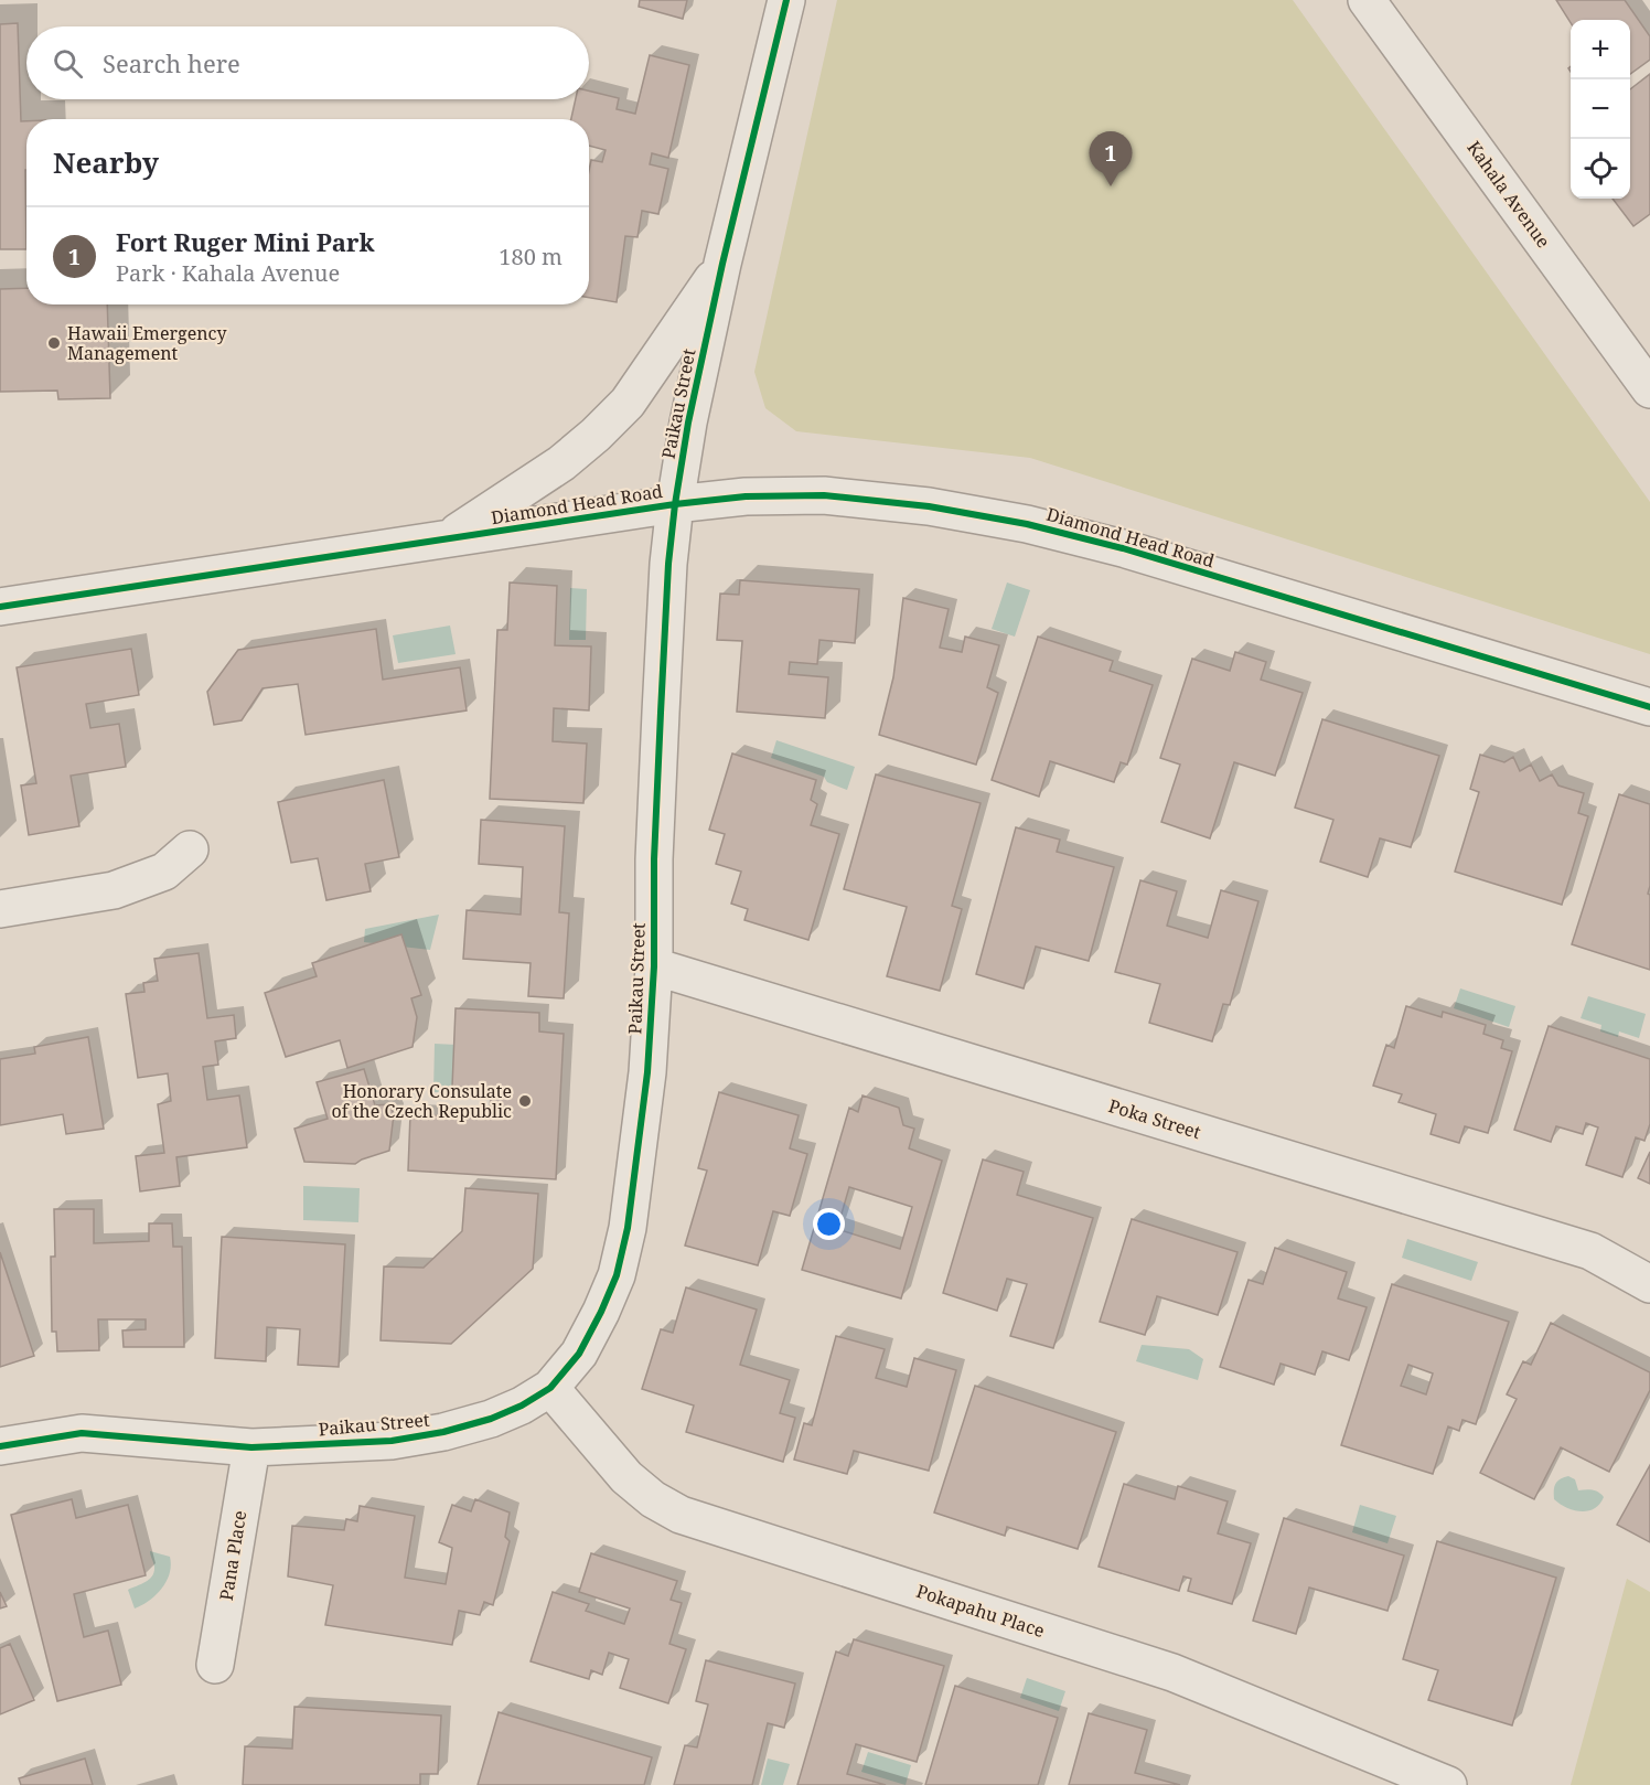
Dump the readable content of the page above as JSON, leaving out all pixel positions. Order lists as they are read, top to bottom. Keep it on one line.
{"streets":{"street":["Kahala Avenue","Paikau Street","Diamond Head Road","Poka Street","Pana Place","Pokapahu Place"]},"crossings":[["Paikau Street","Diamond Head Road"],["Paikau Street","Poka Street"],["Paikau Street","Pana Place"],["Paikau Street","Pokapahu Place"]],"places":["Hawaii Emergency Management","Honorary Consulate of the Czech Republic"],"page":{"map_buttons":["+","−"],"search":"Search here","heading":"Nearby","pins":"1","list":[{"mark":"1","name":"Fort Ruger Mini Park","note":"Park · Kahala Avenue","value":"180 m"}]}}
